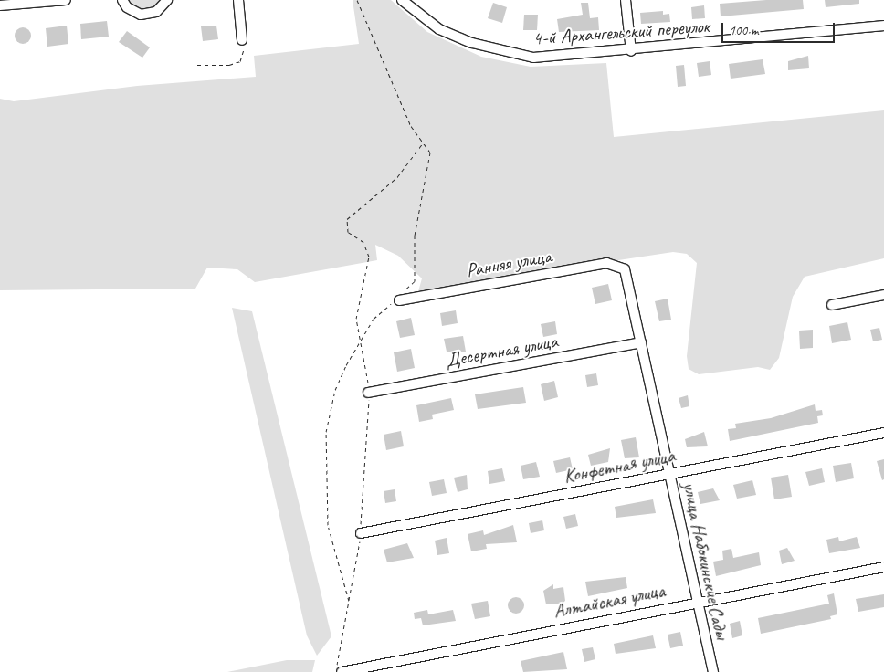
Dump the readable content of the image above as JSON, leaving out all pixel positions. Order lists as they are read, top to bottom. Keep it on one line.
{"streets":{"street":["4-й Архангельский переулок","Ранняя улица","Десертная улица","Конфетная улица","улица Набокинские Сады","Алтайская улица"]},"crossings":[["Ранняя улица","улица Набокинские Сады"],["Десертная улица","улица Набокинские Сады"],["Конфетная улица","улица Набокинские Сады"],["улица Набокинские Сады","Алтайская улица"]],"scale_bar":"100 m"}
